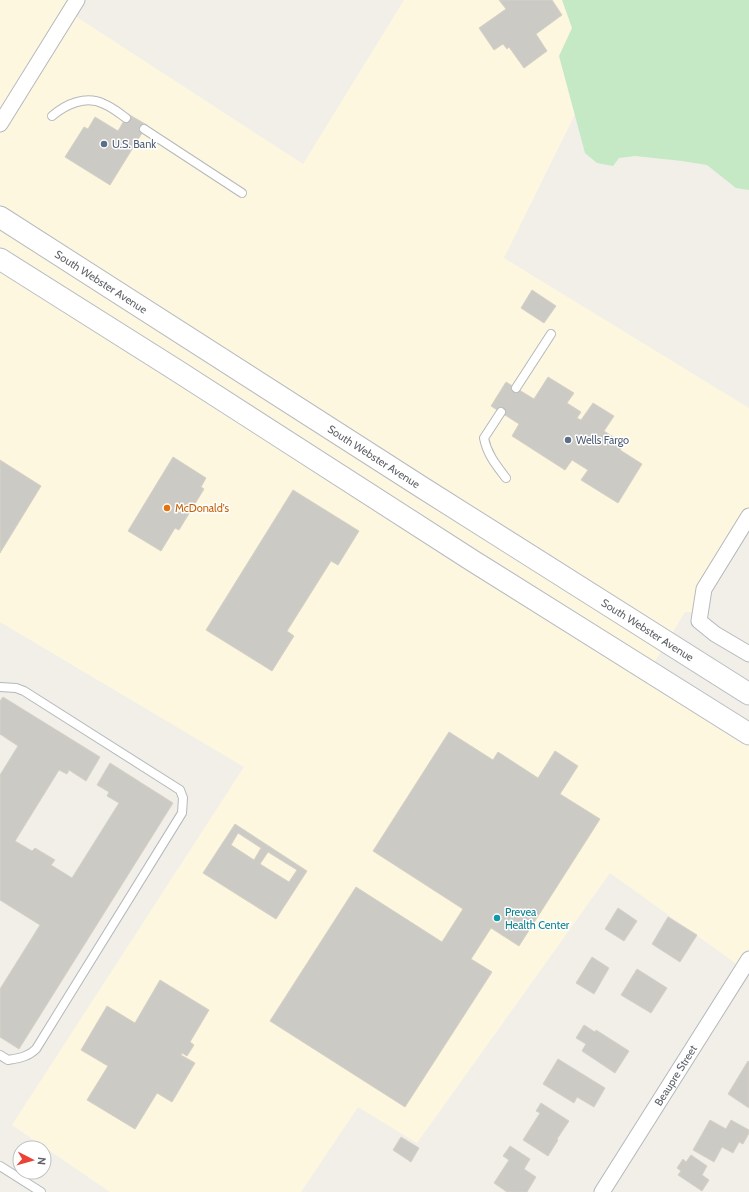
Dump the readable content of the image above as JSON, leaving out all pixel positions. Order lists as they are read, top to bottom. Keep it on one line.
{"streets":{"main road":["South Webster Avenue"],"street":["Beaupre Street"]},"places":["U.S. Bank","Wells Fargo","McDonald's","Prevea Health Center"],"north":"right"}
